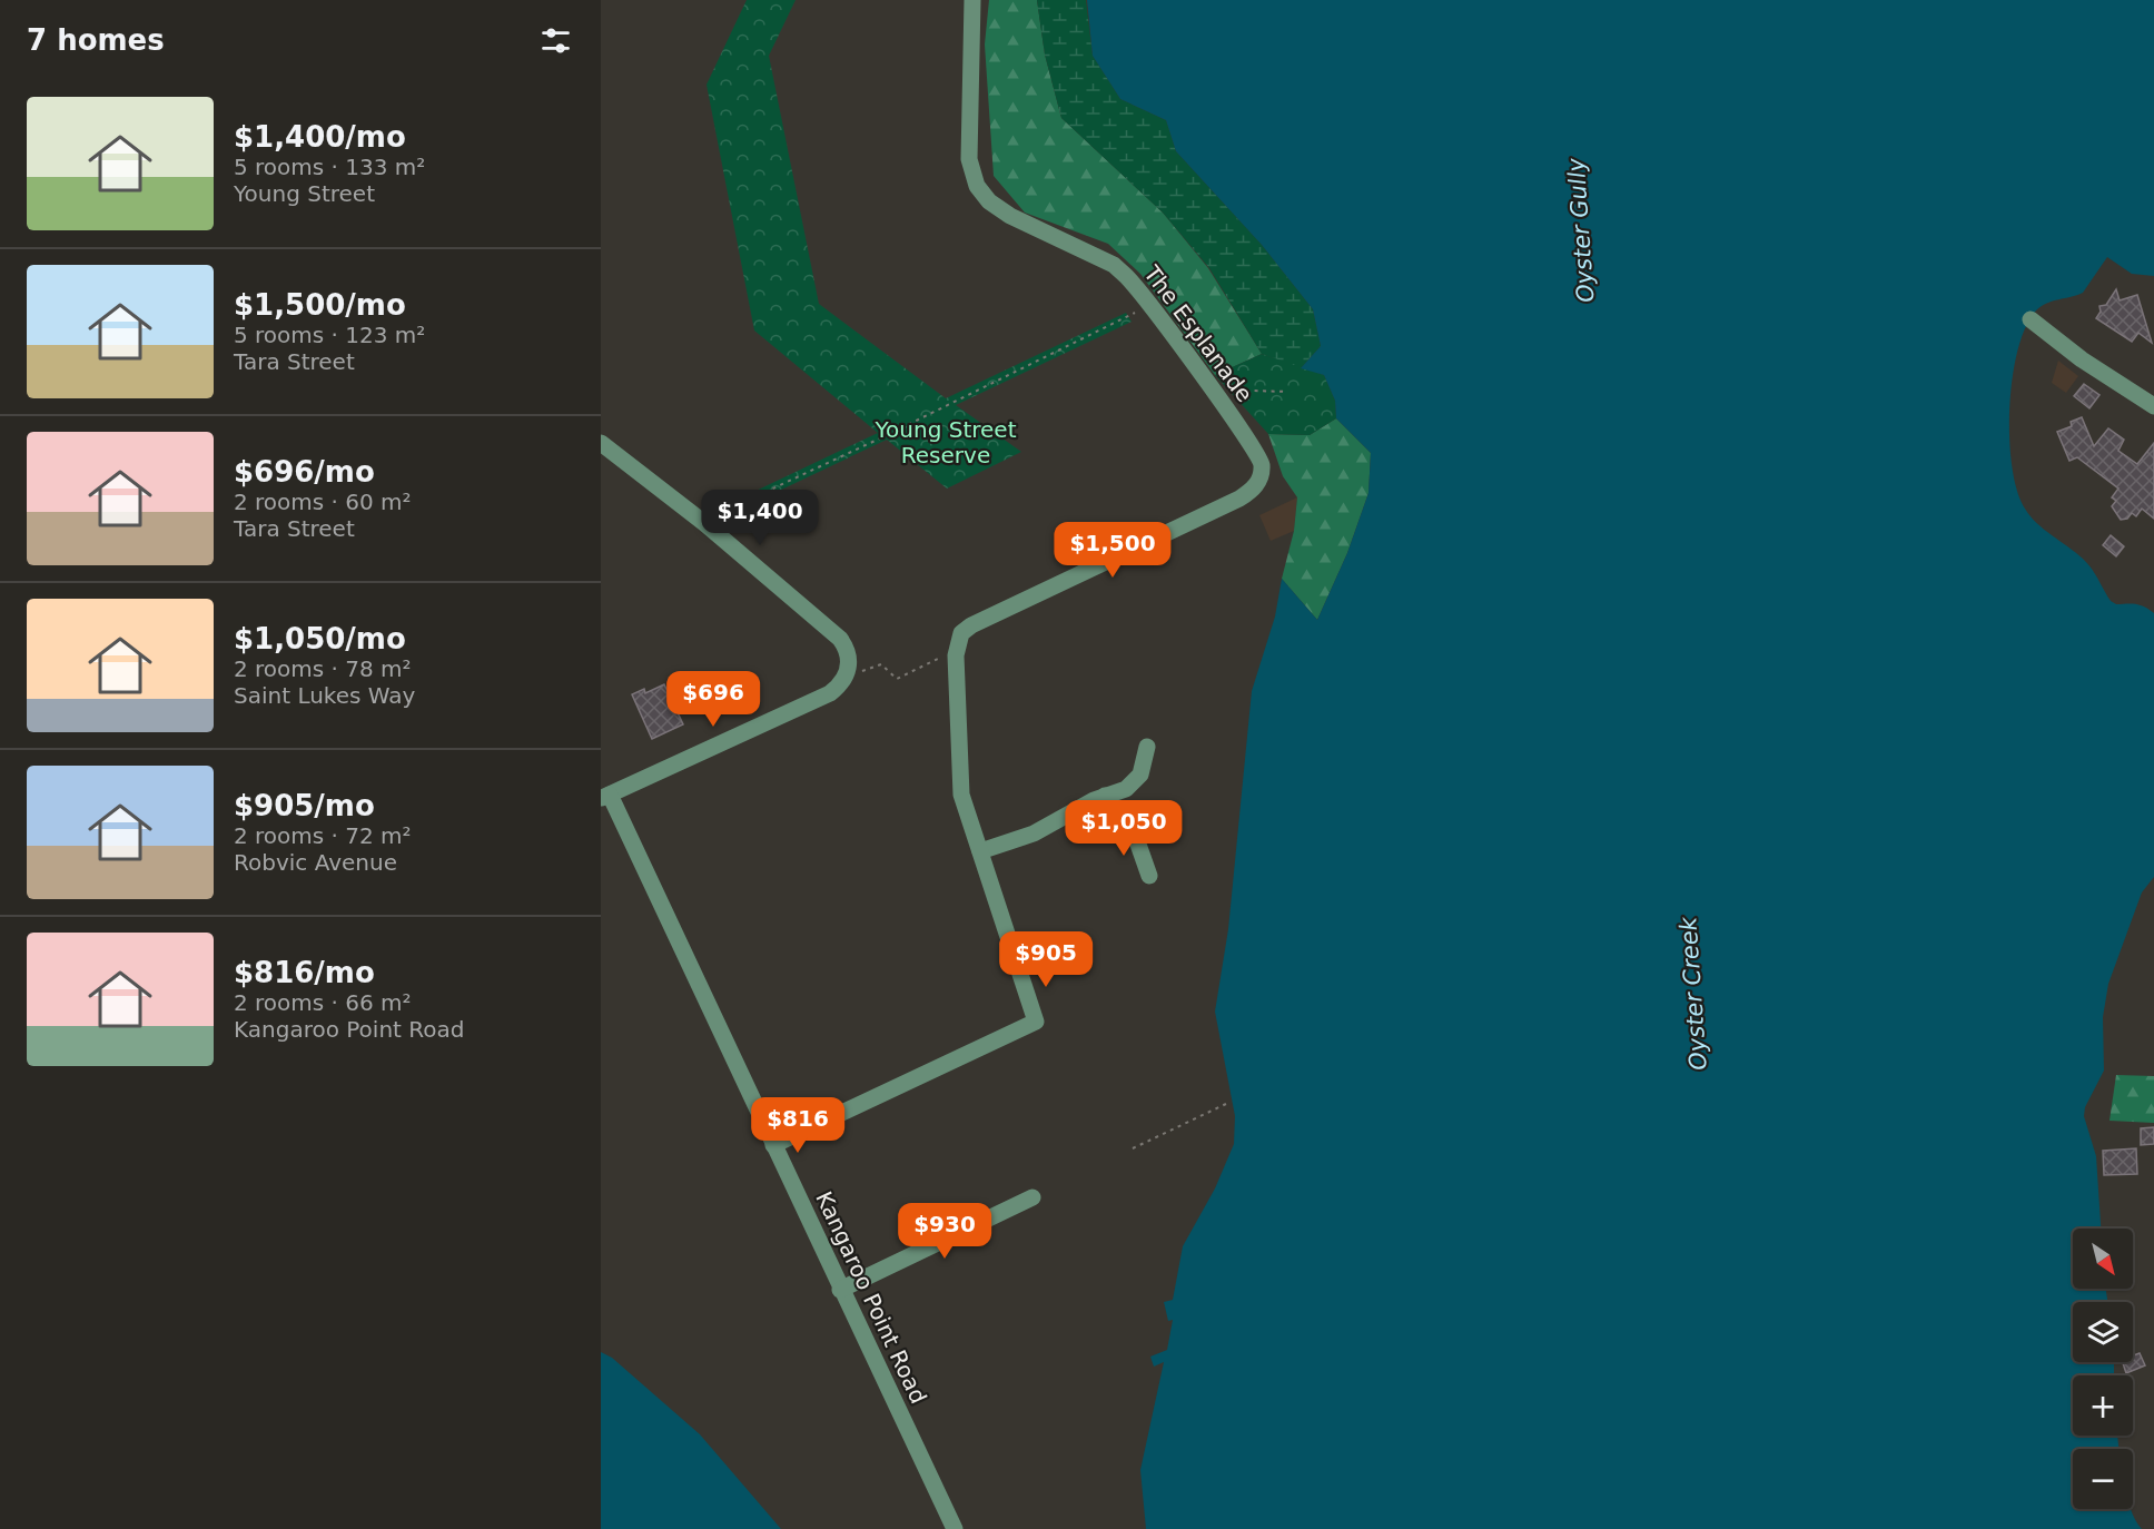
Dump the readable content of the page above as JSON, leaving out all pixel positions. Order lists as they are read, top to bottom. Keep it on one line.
{"streets":{"street":["The Esplanade","Kangaroo Point Road"]},"water":["Oyster Gully","Oyster Creek"],"parks":["Young Street Reserve"],"north":"bottom right","page":{"heading":"7 homes","list":[{"name":"$1,400/mo","note":"5 rooms · 133 m² · Young Street"},{"name":"$1,500/mo","note":"5 rooms · 123 m² · Tara Street"},{"name":"$696/mo","note":"2 rooms · 60 m² · Tara Street"},{"name":"$1,050/mo","note":"2 rooms · 78 m² · Saint Lukes Way"},{"name":"$905/mo","note":"2 rooms · 72 m² · Robvic Avenue"},{"name":"$816/mo","note":"2 rooms · 66 m² · Kangaroo Point Road"}],"price":["$1,400","$1,500","$696","$1,050","$905","$816","$930"],"map_buttons":["+","−"]}}
